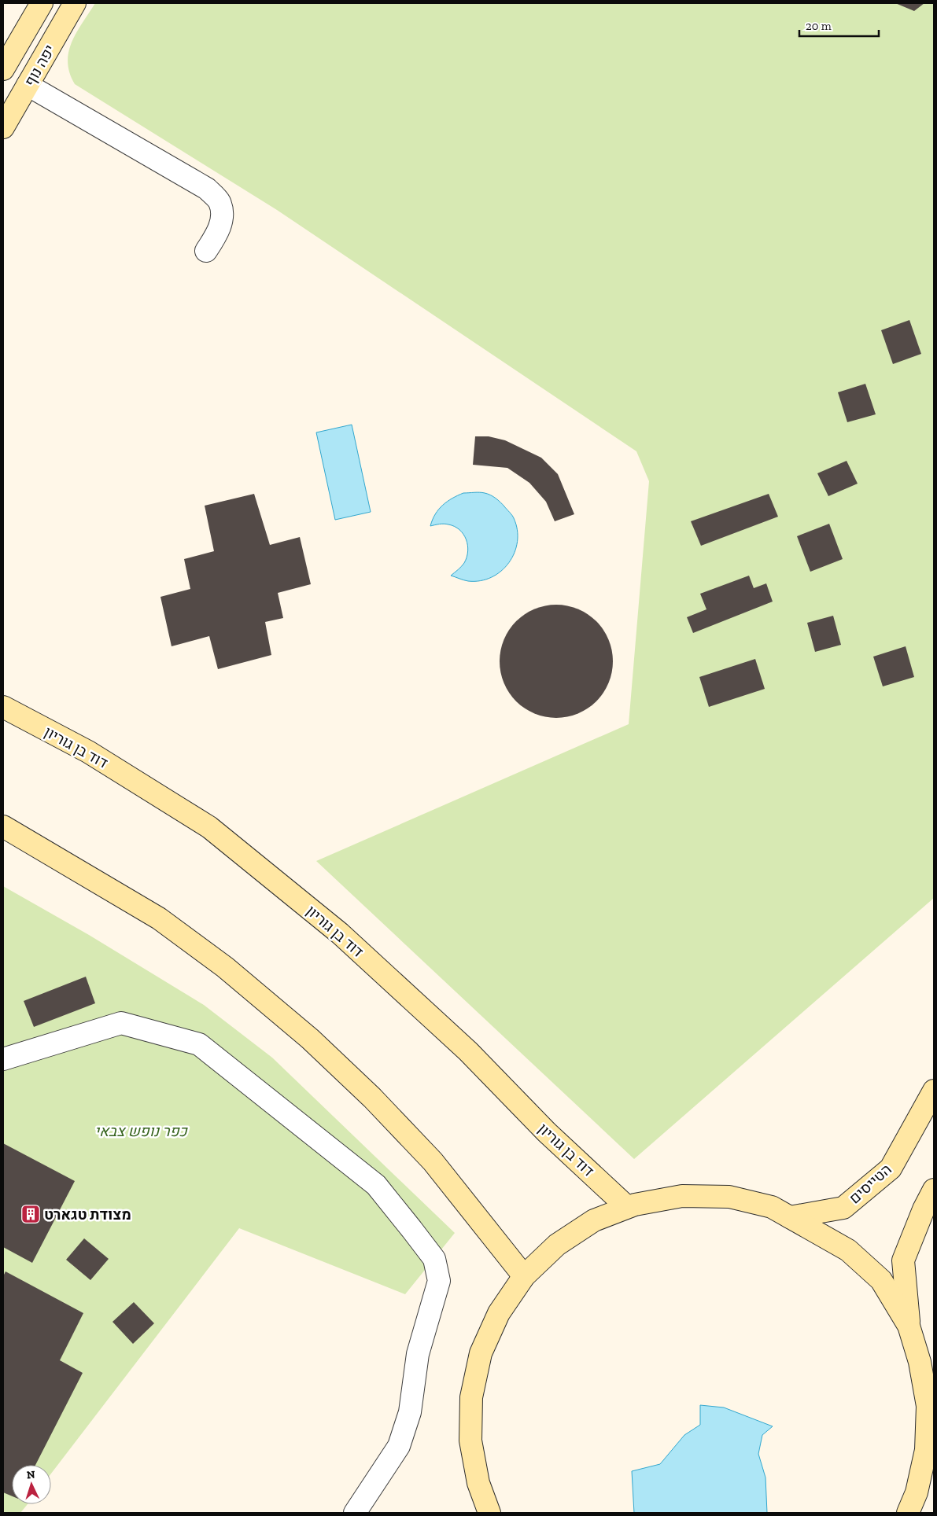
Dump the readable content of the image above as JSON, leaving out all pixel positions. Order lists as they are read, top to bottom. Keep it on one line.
{"streets":{"main road":["יפה נוף","דוד בן גוריון","הטייסים"]},"parks":["כפר נופש צבאי"],"places":{"building":["מצודת טגארט"]},"scale_bar":"20 m","north":"top"}
